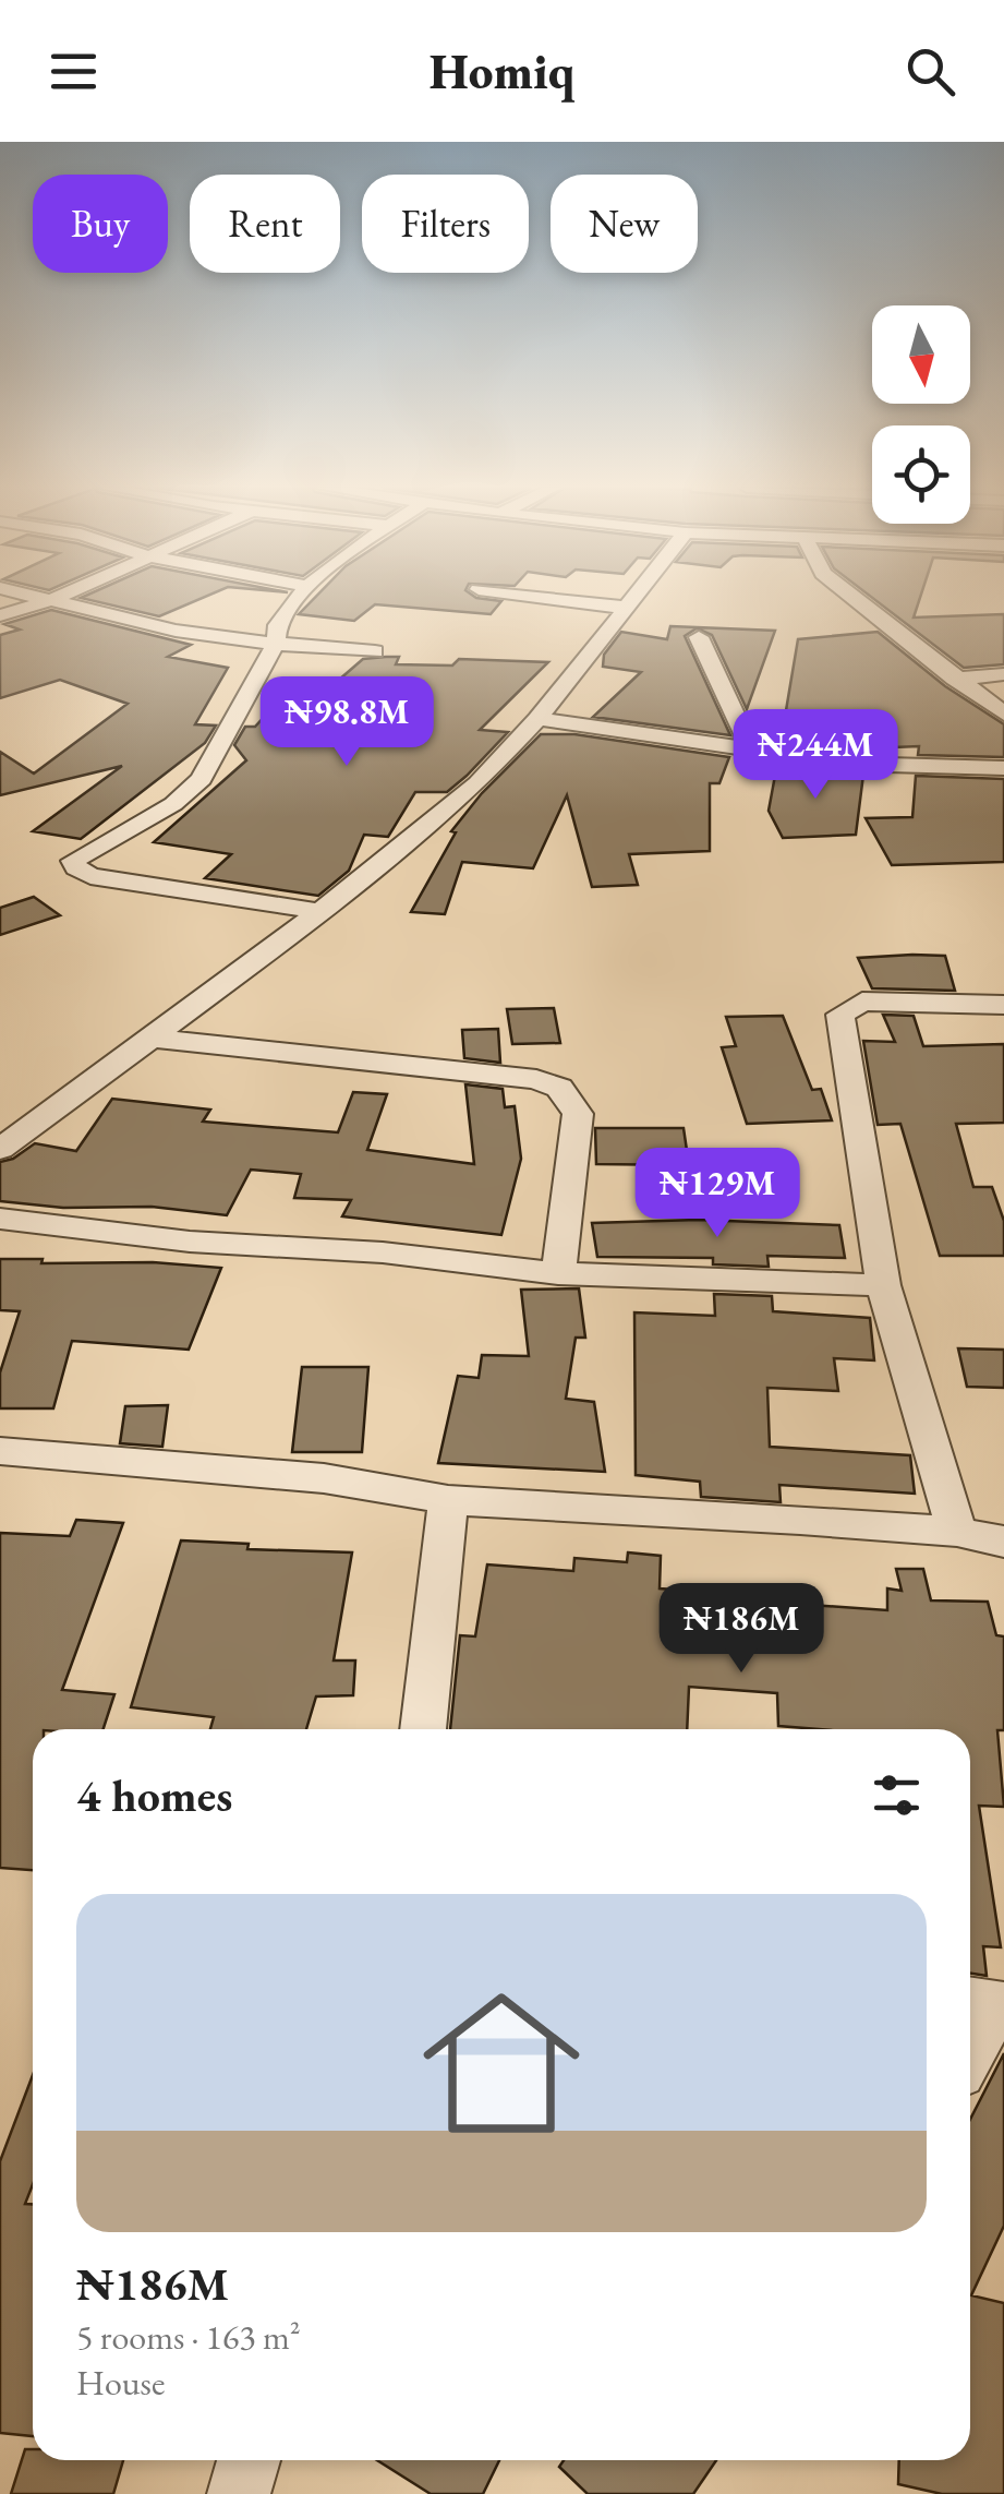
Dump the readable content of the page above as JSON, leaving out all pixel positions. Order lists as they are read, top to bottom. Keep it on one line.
{"north":"bottom","page":{"header":"Homiq","chip":["Buy","Rent","Filters","New"],"price":["₦98.8M","₦244M","₦129M","₦186M"],"heading":"4 homes","list":[{"name":"₦186M","note":"5 rooms · 163 m² · House"}]}}
